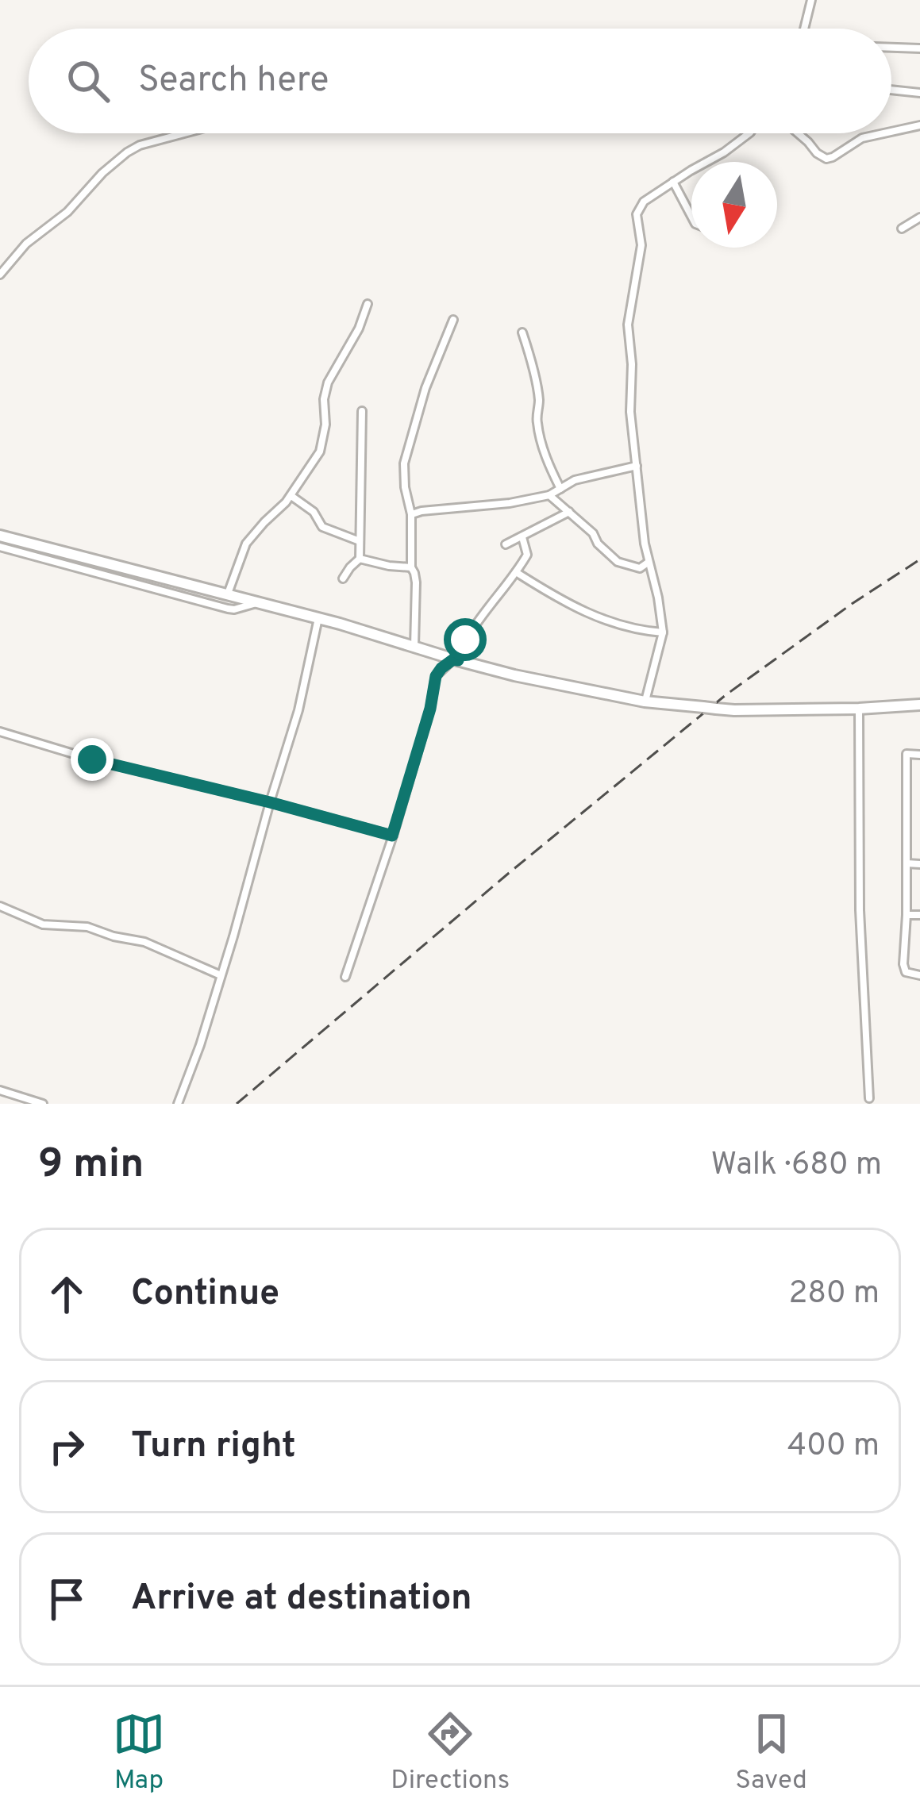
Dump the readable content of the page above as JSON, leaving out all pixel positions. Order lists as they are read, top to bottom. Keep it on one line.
{"north":"bottom","page":{"search":"Search here","heading":["9 min","Walk · 680 m"],"list":[["Continue","280 m"],["Turn right","400 m"],"Arrive at destination"],"nav":["Map","Directions","Saved"]}}
